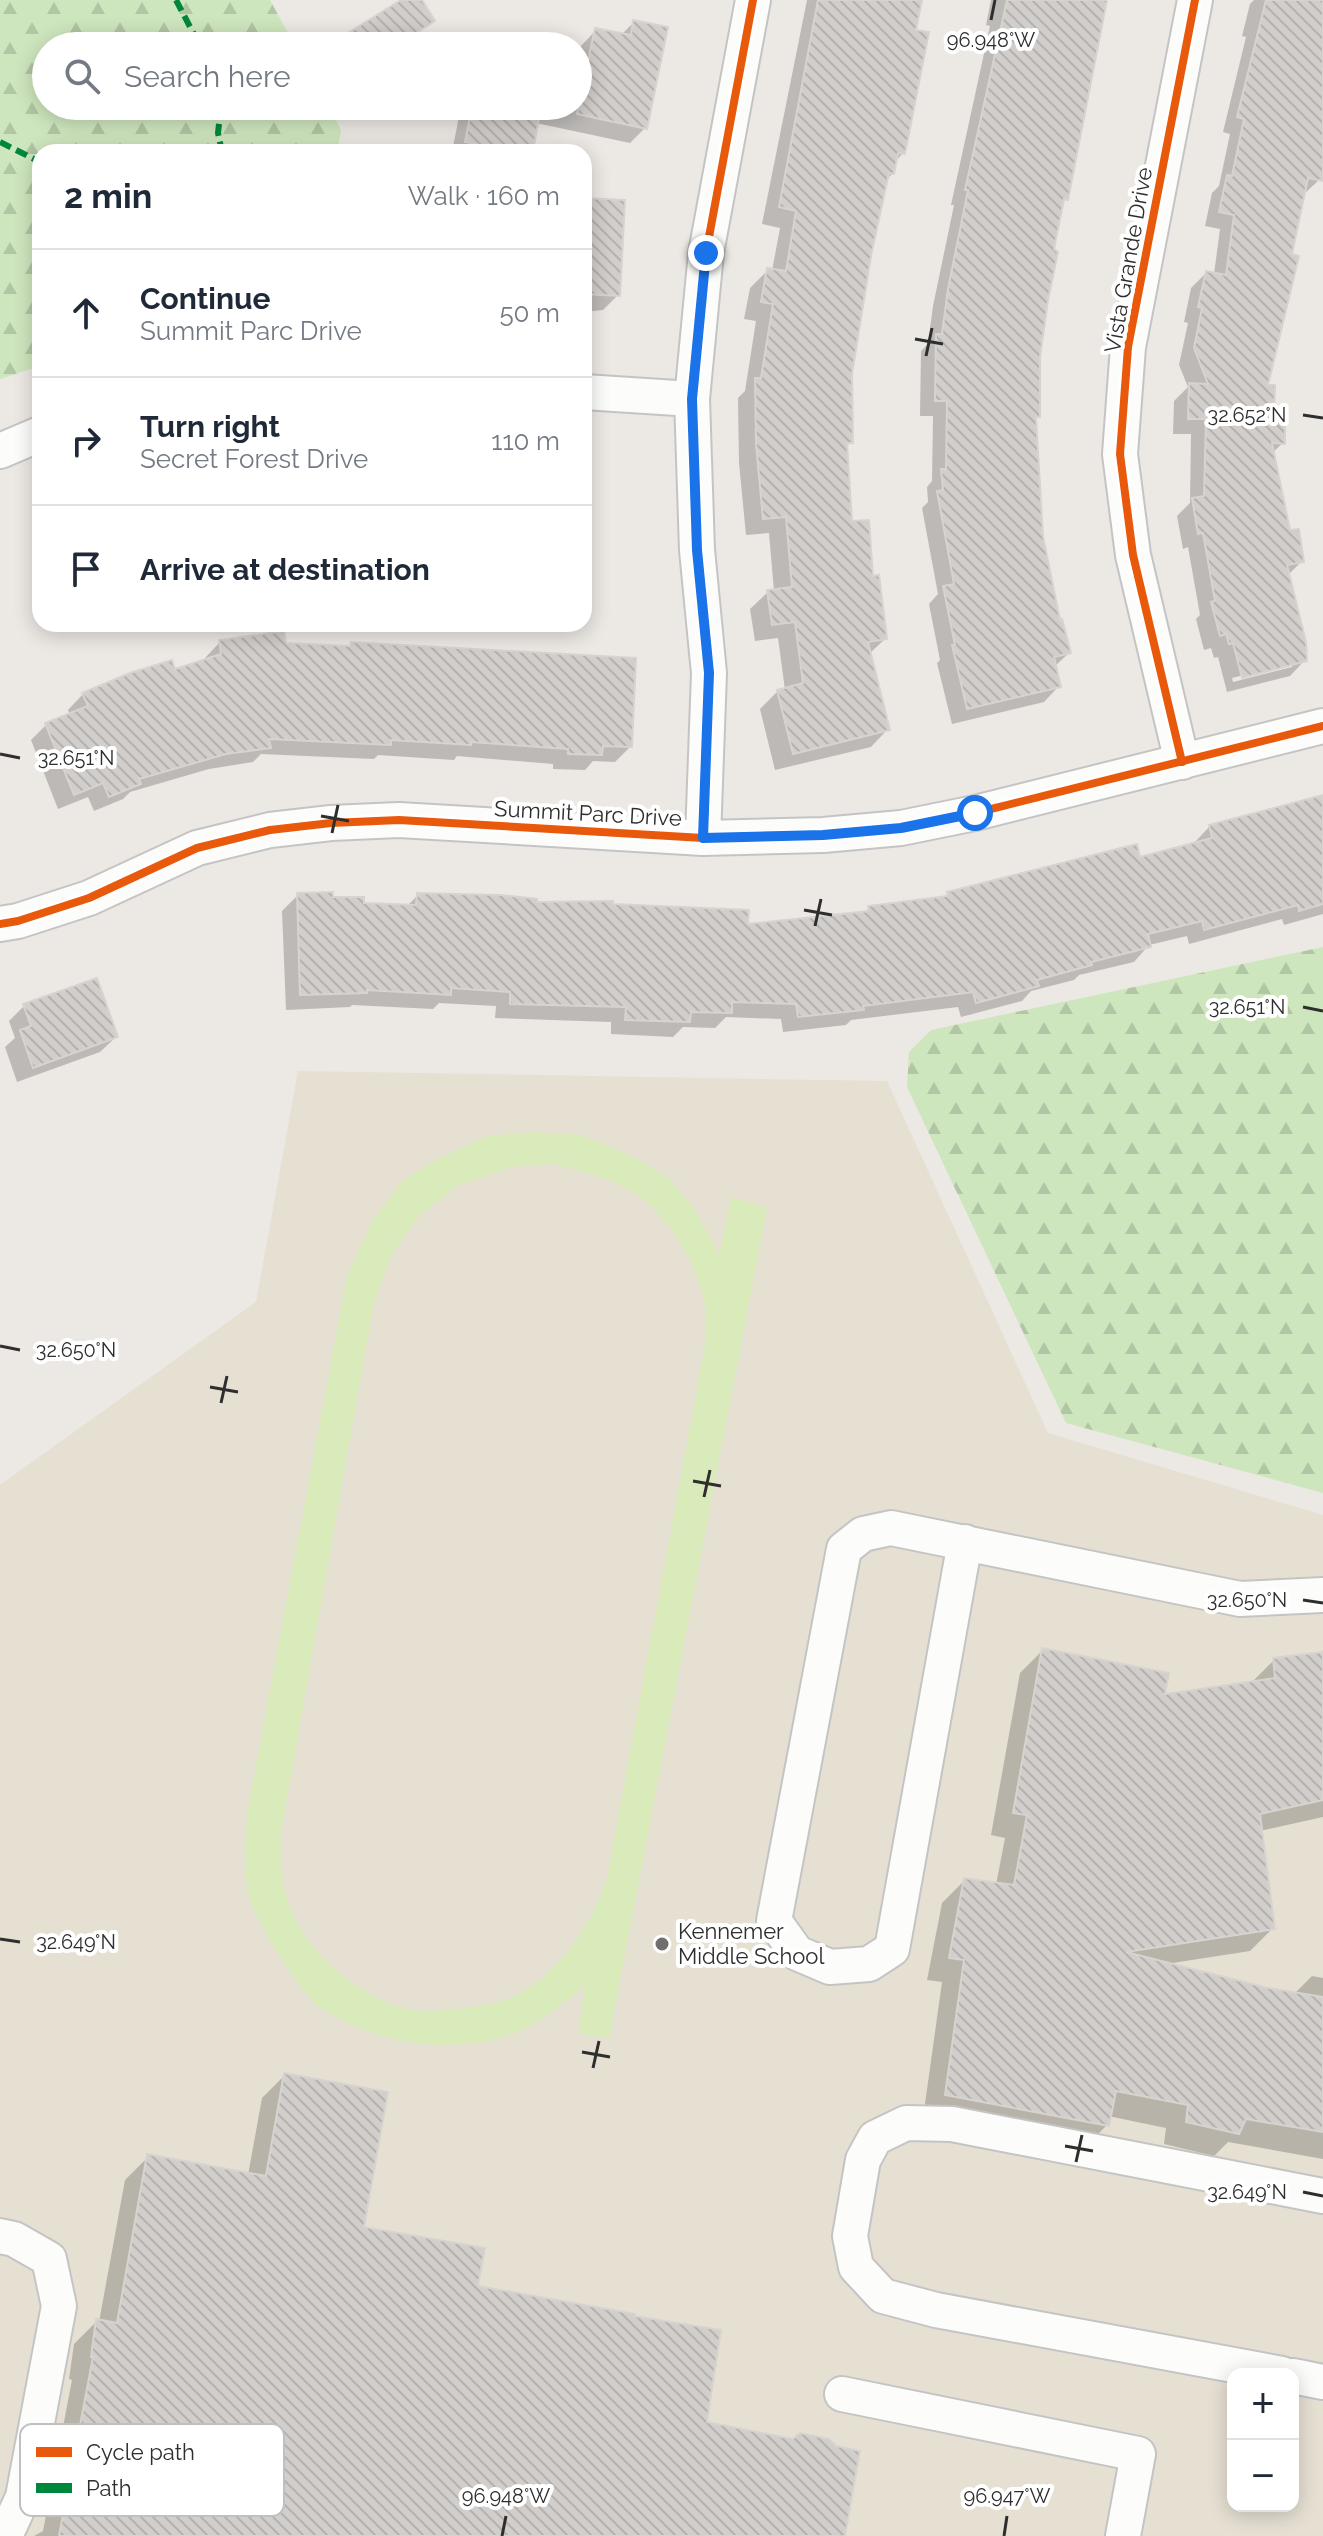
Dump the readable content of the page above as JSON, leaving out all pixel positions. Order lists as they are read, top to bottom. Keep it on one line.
{"streets":{"street":["Vista Grande Drive","Summit Parc Drive"]},"crossings":[["Vista Grande Drive","Summit Parc Drive"]],"places":["Kennemer Middle School"],"legend":["Cycle path","Path"],"page":{"search":"Search here","heading":["2 min","Walk · 160 m"],"list":[["Continue","Summit Parc Drive","50 m"],["Turn right","Secret Forest Drive","110 m"],"Arrive at destination"],"map_buttons":["+","−"]},"coordinates":["96.948°W","32.652°N","32.651°N","32.650°N","32.649°N","96.947°W"]}
